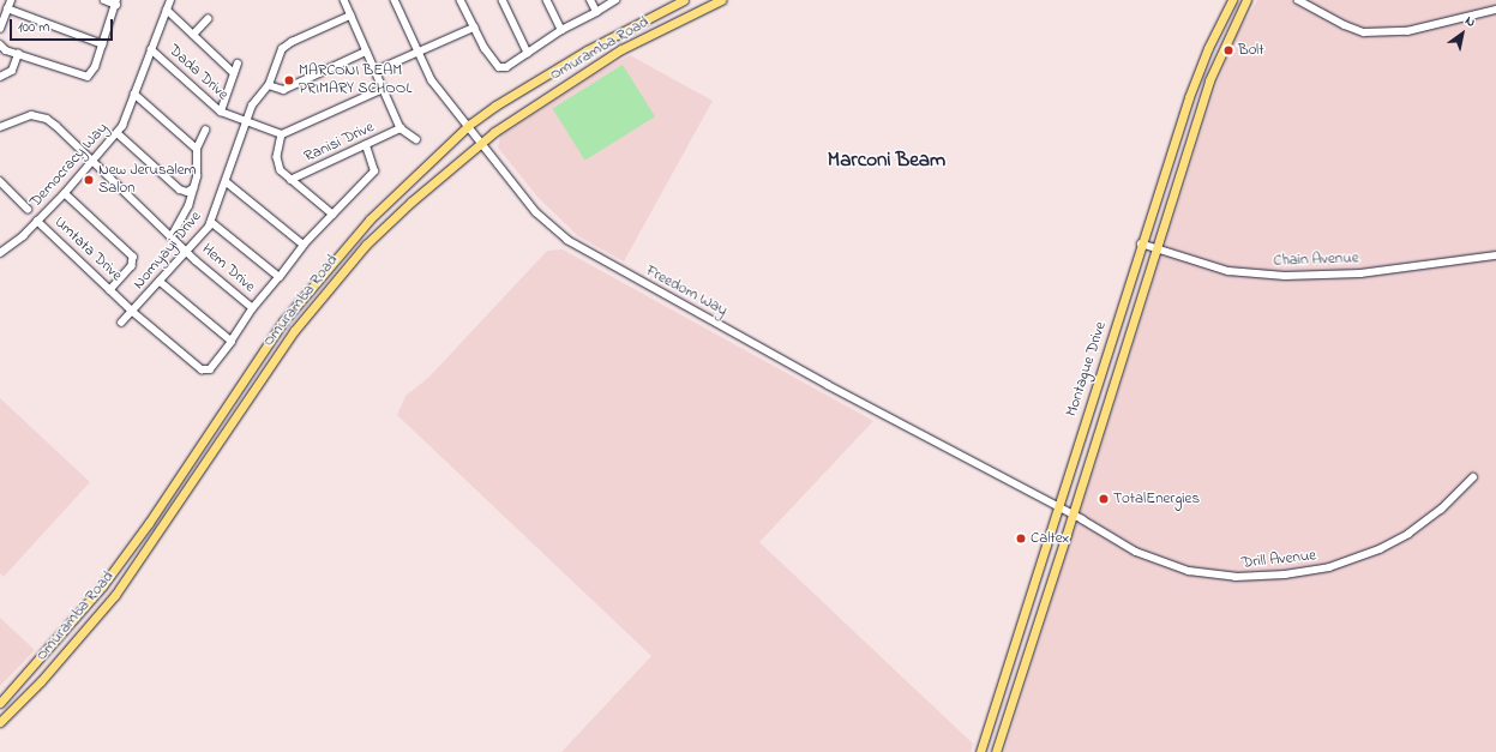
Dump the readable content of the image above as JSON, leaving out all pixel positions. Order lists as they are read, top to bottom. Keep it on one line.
{"streets":{"main road":["Omuramba Road","Montague Drive"],"street":["Dada Drive","Ranisi Drive","Democracy Way","Umtata Drive","Nomyayi Drive","Chain Avenue","Hem Drive","Freedom Way","Drill Avenue"]},"crossings":[["Omuramba Road","Freedom Way"],["Dada Drive","Democracy Way"],["Dada Drive","Nomyayi Drive"],["Democracy Way","Umtata Drive"],["Democracy Way","Hem Drive"],["Umtata Drive","Nomyayi Drive"],["Umtata Drive","Hem Drive"],["Nomyayi Drive","Hem Drive"],["Chain Avenue","Montague Drive"],["Freedom Way","Montague Drive"],["Freedom Way","Drill Avenue"],["Montague Drive","Drill Avenue"]],"districts":["Marconi Beam"],"places":["Bolt","MARCONI BEAM PRIMARY SCHOOL","New Jerusalem Salon","TotalEnergies","Caltex"],"scale_bar":"100 m","north":"top right"}
